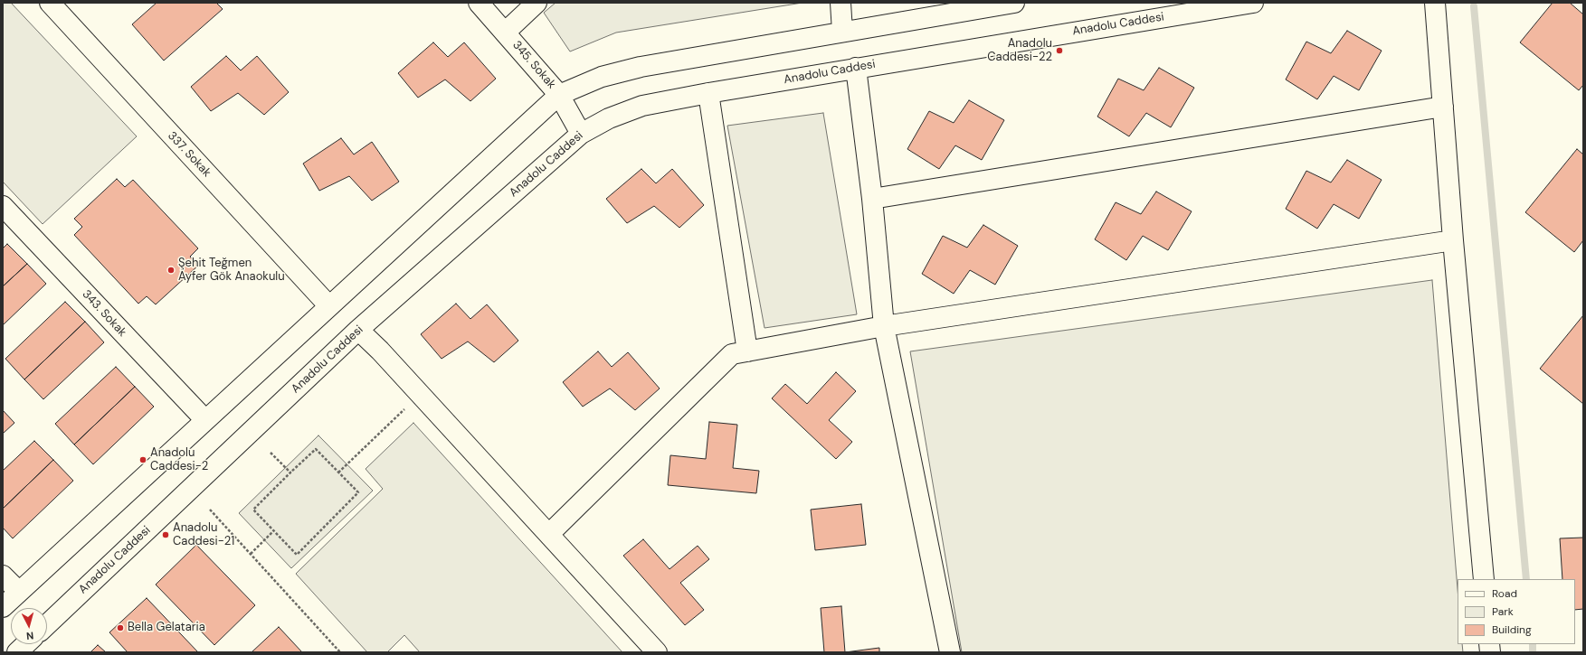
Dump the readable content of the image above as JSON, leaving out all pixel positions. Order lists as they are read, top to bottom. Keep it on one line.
{"streets":{"street":["Anadolu Caddesi","345. Sokak","337. Sokak","343. Sokak"]},"crossings":[["Anadolu Caddesi","345. Sokak"]],"places":["Anadolu Caddesi-22","Şehit Teğmen Ayfer Gök Anaokulu","Anadolu Caddesi-2","Anadolu Caddesi-21","Bella Gelataria"],"legend":["Road","Park","Building"],"north":"bottom"}
